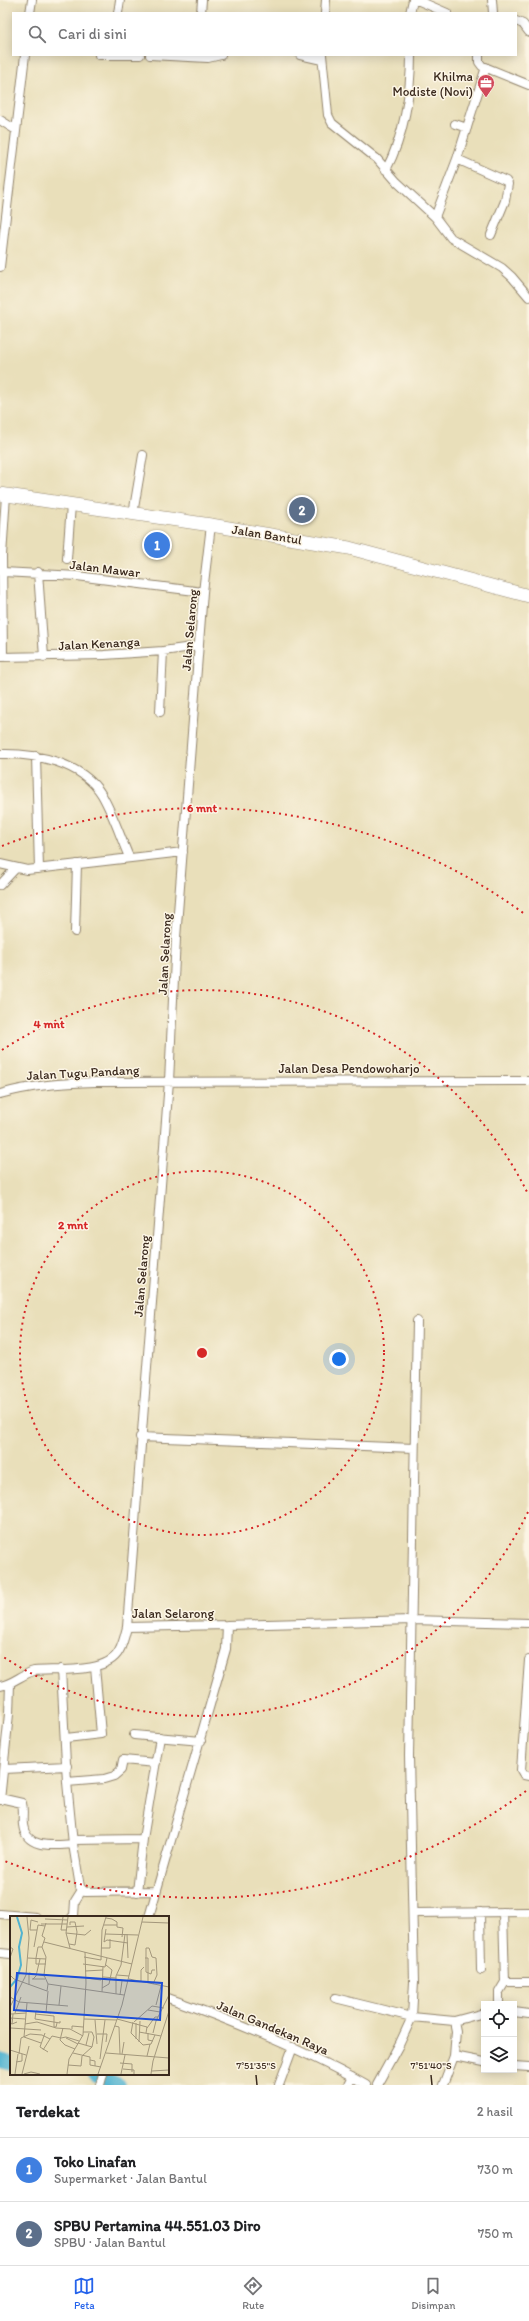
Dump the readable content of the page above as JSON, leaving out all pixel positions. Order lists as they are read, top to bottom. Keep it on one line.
{"streets":{"main road":["Jalan Bantul"],"street":["Jalan Mawar","Jalan Selarong","Jalan Kenanga","Jalan Desa Pendowoharjo","Jalan Tugu Pandang","Jalan Gandekan Raya"]},"crossings":[["Jalan Bantul","Jalan Selarong"],["Jalan Mawar","Jalan Selarong"],["Jalan Selarong","Jalan Kenanga"],["Jalan Selarong","Jalan Desa Pendowoharjo"],["Jalan Selarong","Jalan Tugu Pandang"],["Jalan Desa Pendowoharjo","Jalan Tugu Pandang"]],"places":{"office":["Khilma Modiste (Novi)"]},"page":{"search":"Cari di sini","pins":["2","1"],"heading":["Terdekat","2 hasil"],"list":[{"mark":"1","name":"Toko Linafan","note":"Supermarket · Jalan Bantul","value":"730 m"},{"mark":"2","name":"SPBU Pertamina 44.551.03 Diro","note":"SPBU · Jalan Bantul","value":"750 m"}],"nav":["Peta","Rute","Disimpan"]},"coordinates":["7°51'35\"S","7°51'40\"S"],"rings":["6 mnt","4 mnt","2 mnt"]}
